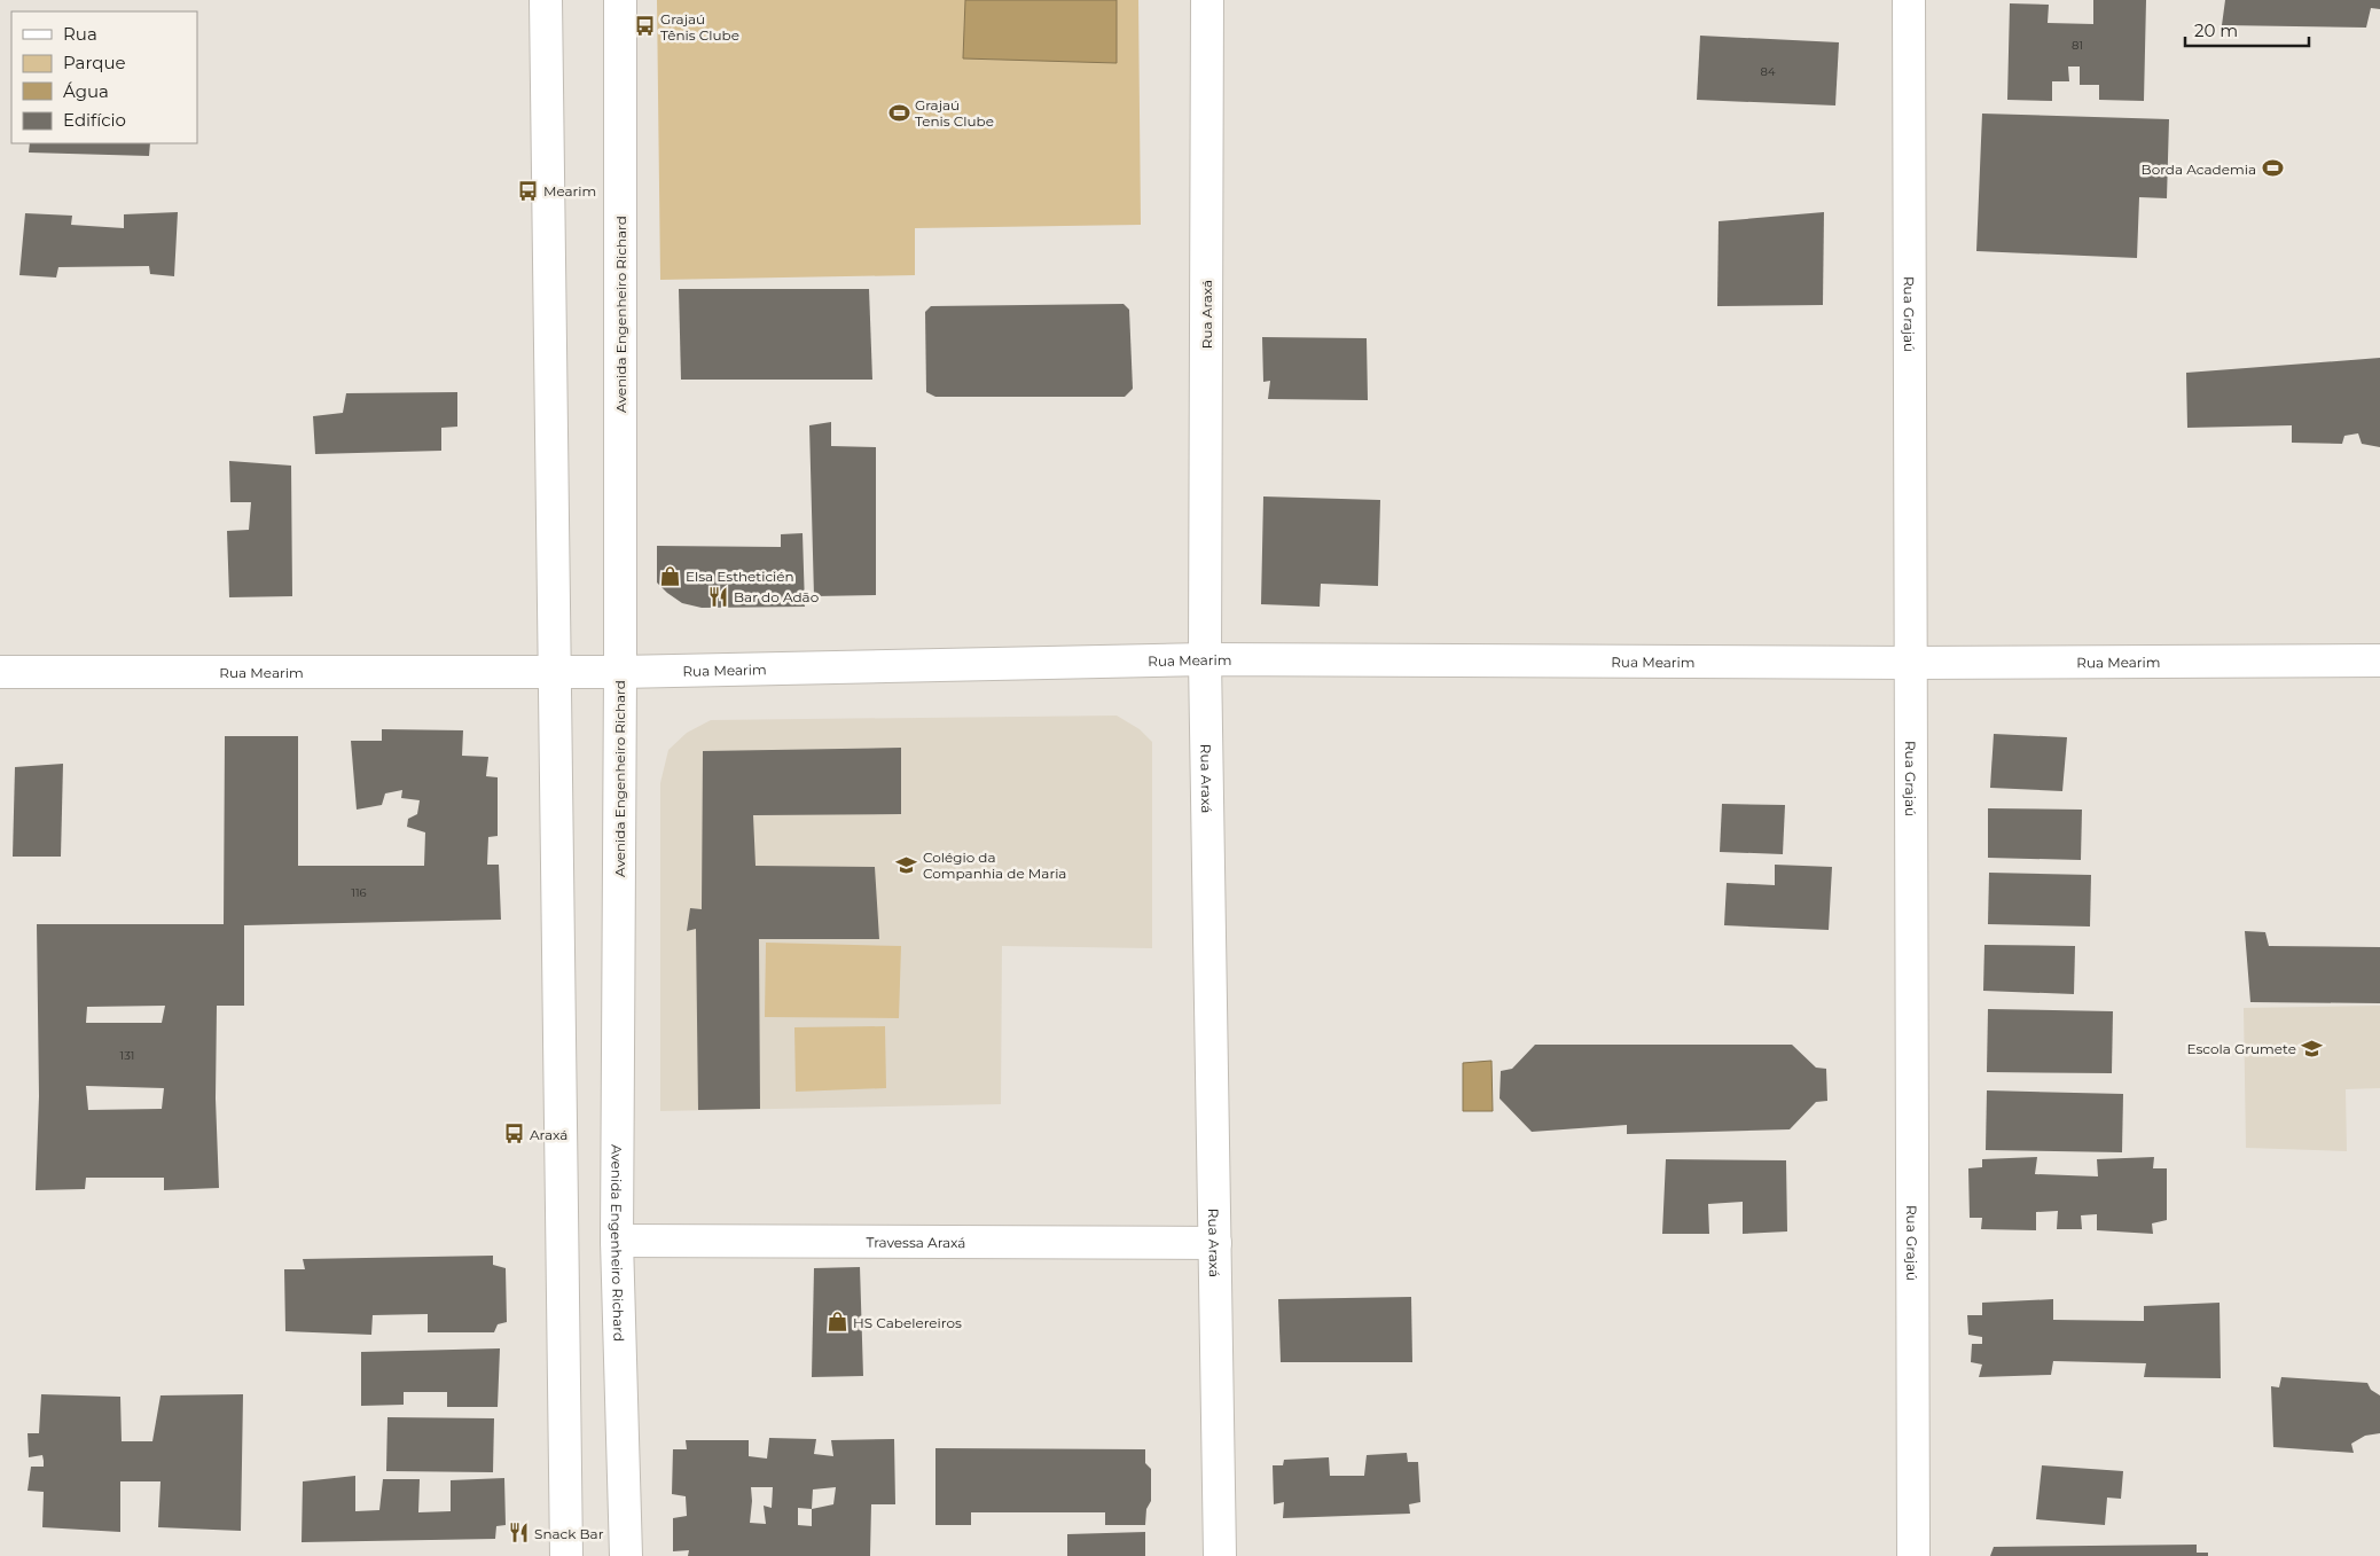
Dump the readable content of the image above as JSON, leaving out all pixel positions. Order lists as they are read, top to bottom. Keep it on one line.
{"streets":{"street":["Avenida Engenheiro Richard","Rua Araxá","Rua Grajaú","Rua Mearim","Travessa Araxá"]},"crossings":[["Avenida Engenheiro Richard","Rua Mearim"],["Avenida Engenheiro Richard","Travessa Araxá"],["Rua Araxá","Rua Mearim"],["Rua Araxá","Travessa Araxá"],["Rua Grajaú","Rua Mearim"]],"places":{"bus stop":["Grajaú Tênis Clube","Mearim","Araxá"],"sports":["Grajaú Tenis Clube","Borda Academia"],"shop":["Elsa Estheticién","HS Cabelereiros"],"restaurant":["Bar do Adão","Snack Bar"],"school or university":["Colégio da Companhia de Maria","Escola Grumete"]},"house_numbers":["81","84","116","131"],"legend":["Rua","Parque","Água","Edifício"],"scale_bar":"20 m"}
